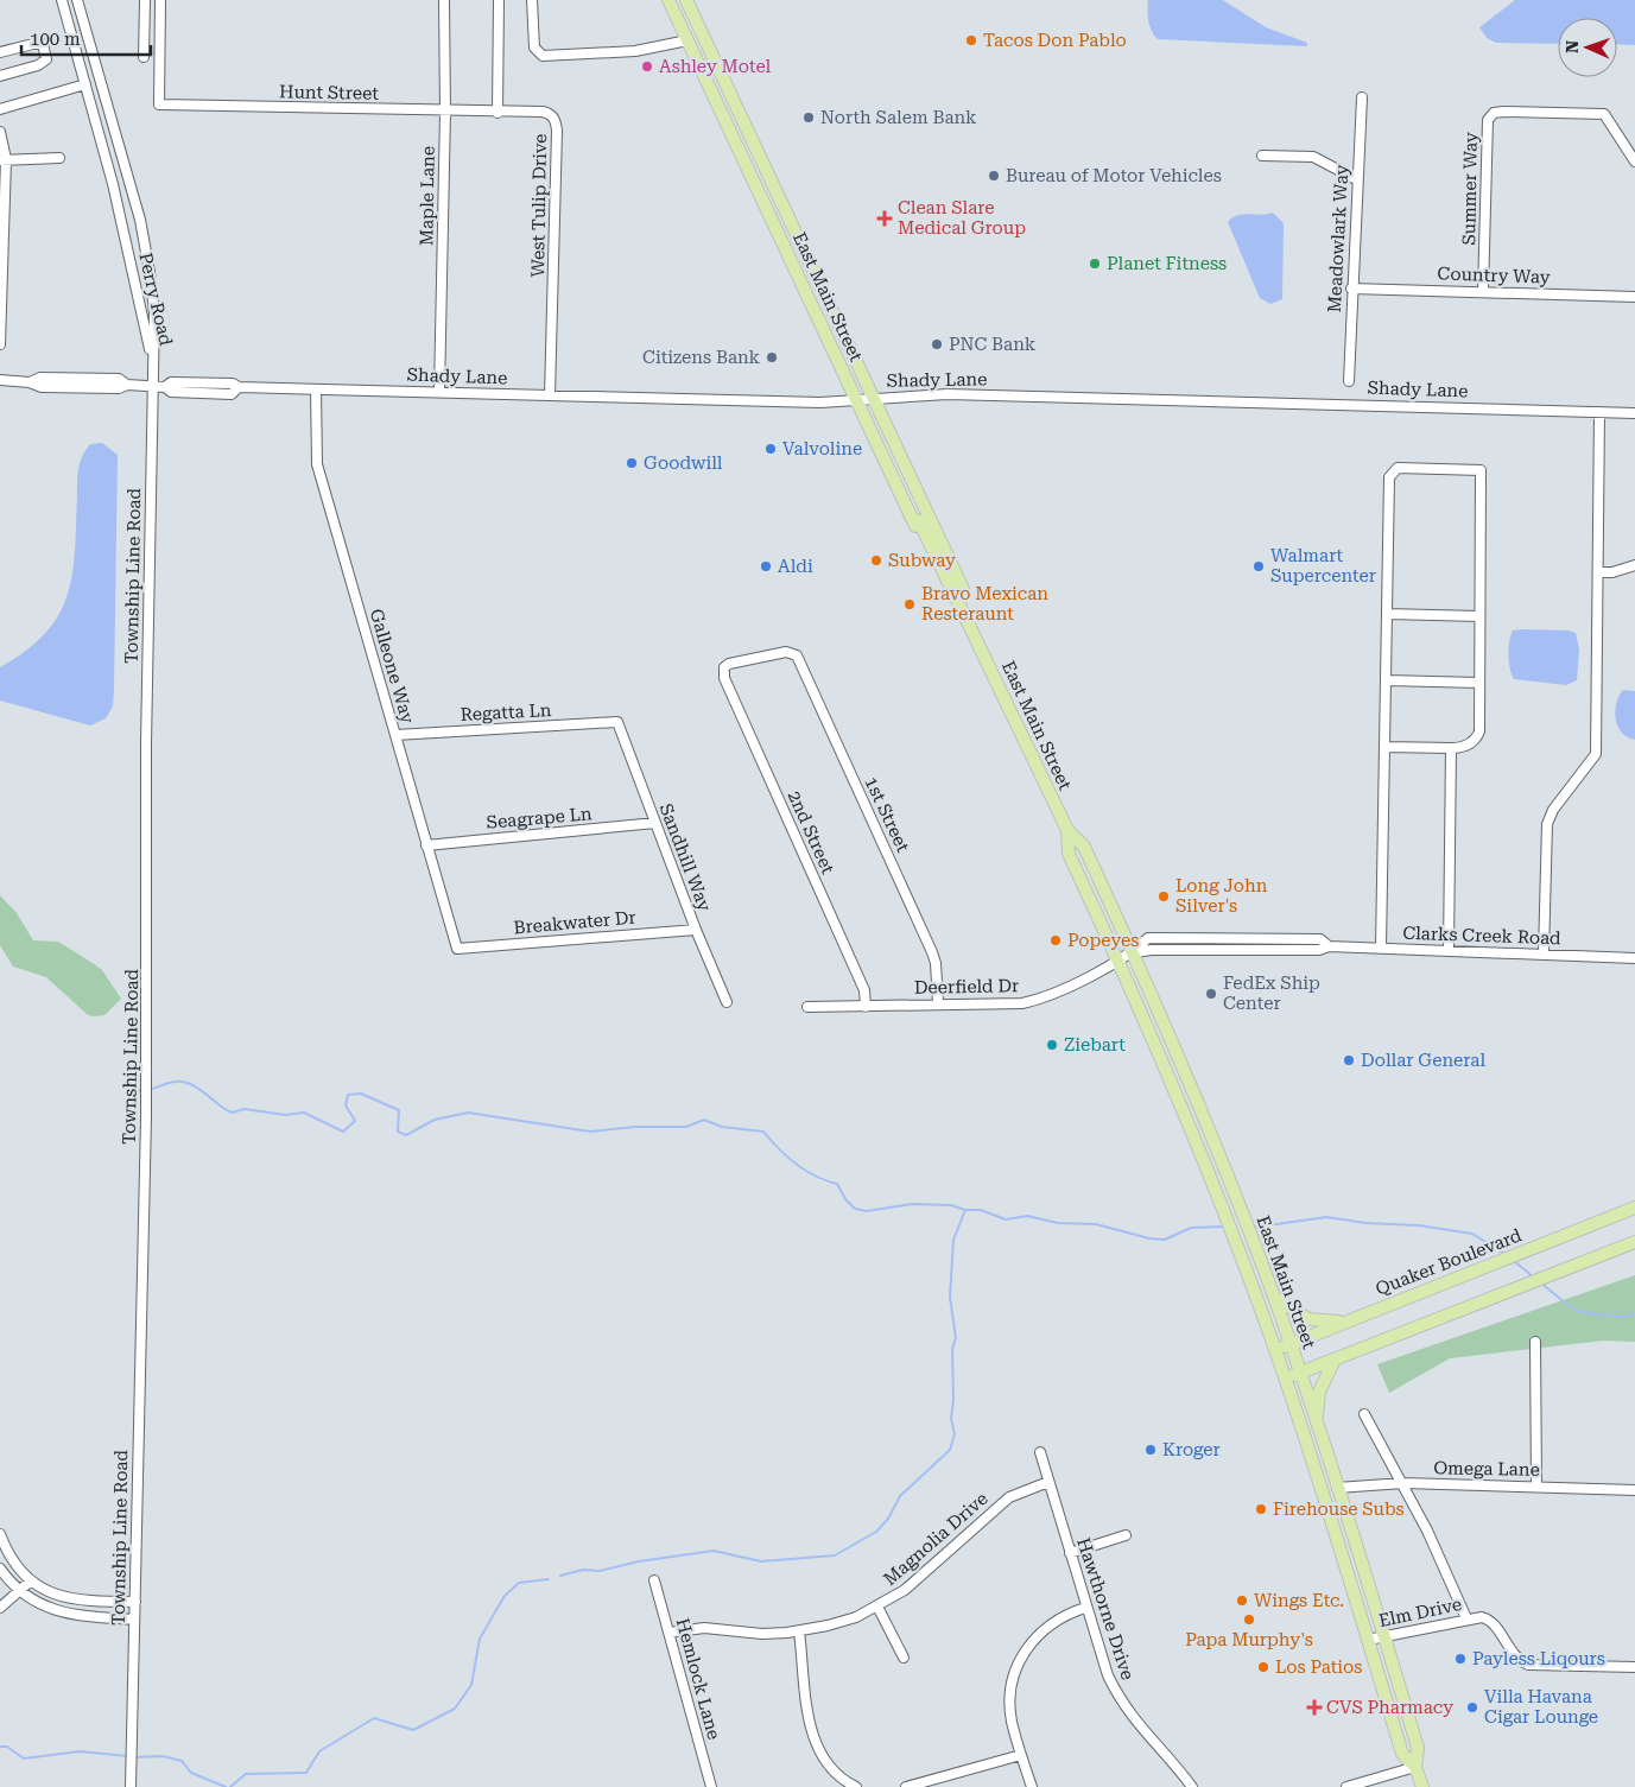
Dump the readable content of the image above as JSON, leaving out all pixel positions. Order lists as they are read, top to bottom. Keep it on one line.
{"streets":{"main road":["East Main Street","Quaker Boulevard"],"street":["Hunt Street","Summer Way","Maple Lane","West Tulip Drive","Meadowlark Way","Country Way","Perry Road","Shady Lane","Township Line Road","Galleone Way","Regatta Ln","1st Street","Seagrape Ln","2nd Street","Sandhill Way","Breakwater Dr","Clarks Creek Road","Deerfield Dr","Omega Lane","Magnolia Drive","Hawthorne Drive","Elm Drive","Hemlock Lane"]},"crossings":[["Hunt Street","Maple Lane"],["Hunt Street","West Tulip Drive"],["Summer Way","Country Way"],["Maple Lane","Shady Lane"],["West Tulip Drive","Shady Lane"],["Meadowlark Way","Country Way"],["East Main Street","Shady Lane"],["East Main Street","Clarks Creek Road"],["East Main Street","Deerfield Dr"],["East Main Street","Quaker Boulevard"],["East Main Street","Omega Lane"],["East Main Street","Elm Drive"],["Perry Road","Township Line Road"],["Shady Lane","Township Line Road"],["Shady Lane","Galleone Way"],["Galleone Way","Regatta Ln"],["Galleone Way","Seagrape Ln"],["Galleone Way","Breakwater Dr"],["Regatta Ln","Sandhill Way"],["1st Street","2nd Street"],["1st Street","Deerfield Dr"],["Seagrape Ln","Sandhill Way"],["2nd Street","Deerfield Dr"],["Sandhill Way","Breakwater Dr"],["Clarks Creek Road","Deerfield Dr"],["Magnolia Drive","Hawthorne Drive"],["Magnolia Drive","Hemlock Lane"]],"places":{"other":["Tacos Don Pablo","Ashley Motel","North Salem Bank","Bureau of Motor Vehicles","Planet Fitness","PNC Bank","Citizens Bank","Valvoline","Goodwill","Subway","Aldi","Walmart Supercenter","Bravo Mexican Resteraunt","Long John Silver's","Popeyes","FedEx Ship Center","Ziebart","Dollar General","Kroger","Firehouse Subs","Wings Etc.","Papa Murphy's","Payless Liqours","Los Patios","Villa Havana Cigar Lounge"],"health":["Clean Slare Medical Group","CVS Pharmacy"]},"scale_bar":"100 m","north":"left"}
